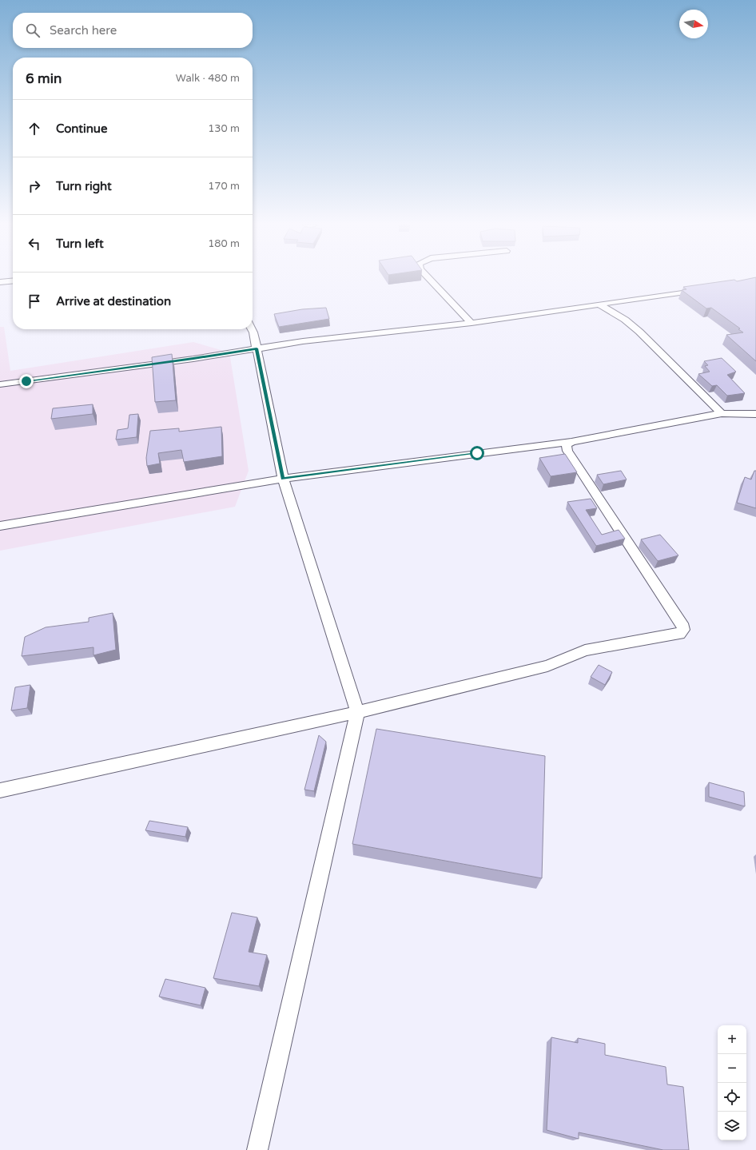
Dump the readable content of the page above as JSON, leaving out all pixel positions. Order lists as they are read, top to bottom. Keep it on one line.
{"north":"right","page":{"search":"Search here","heading":["6 min","Walk · 480 m"],"list":[["Continue","130 m"],["Turn right","170 m"],["Turn left","180 m"],"Arrive at destination"],"map_buttons":["+","−"]}}
